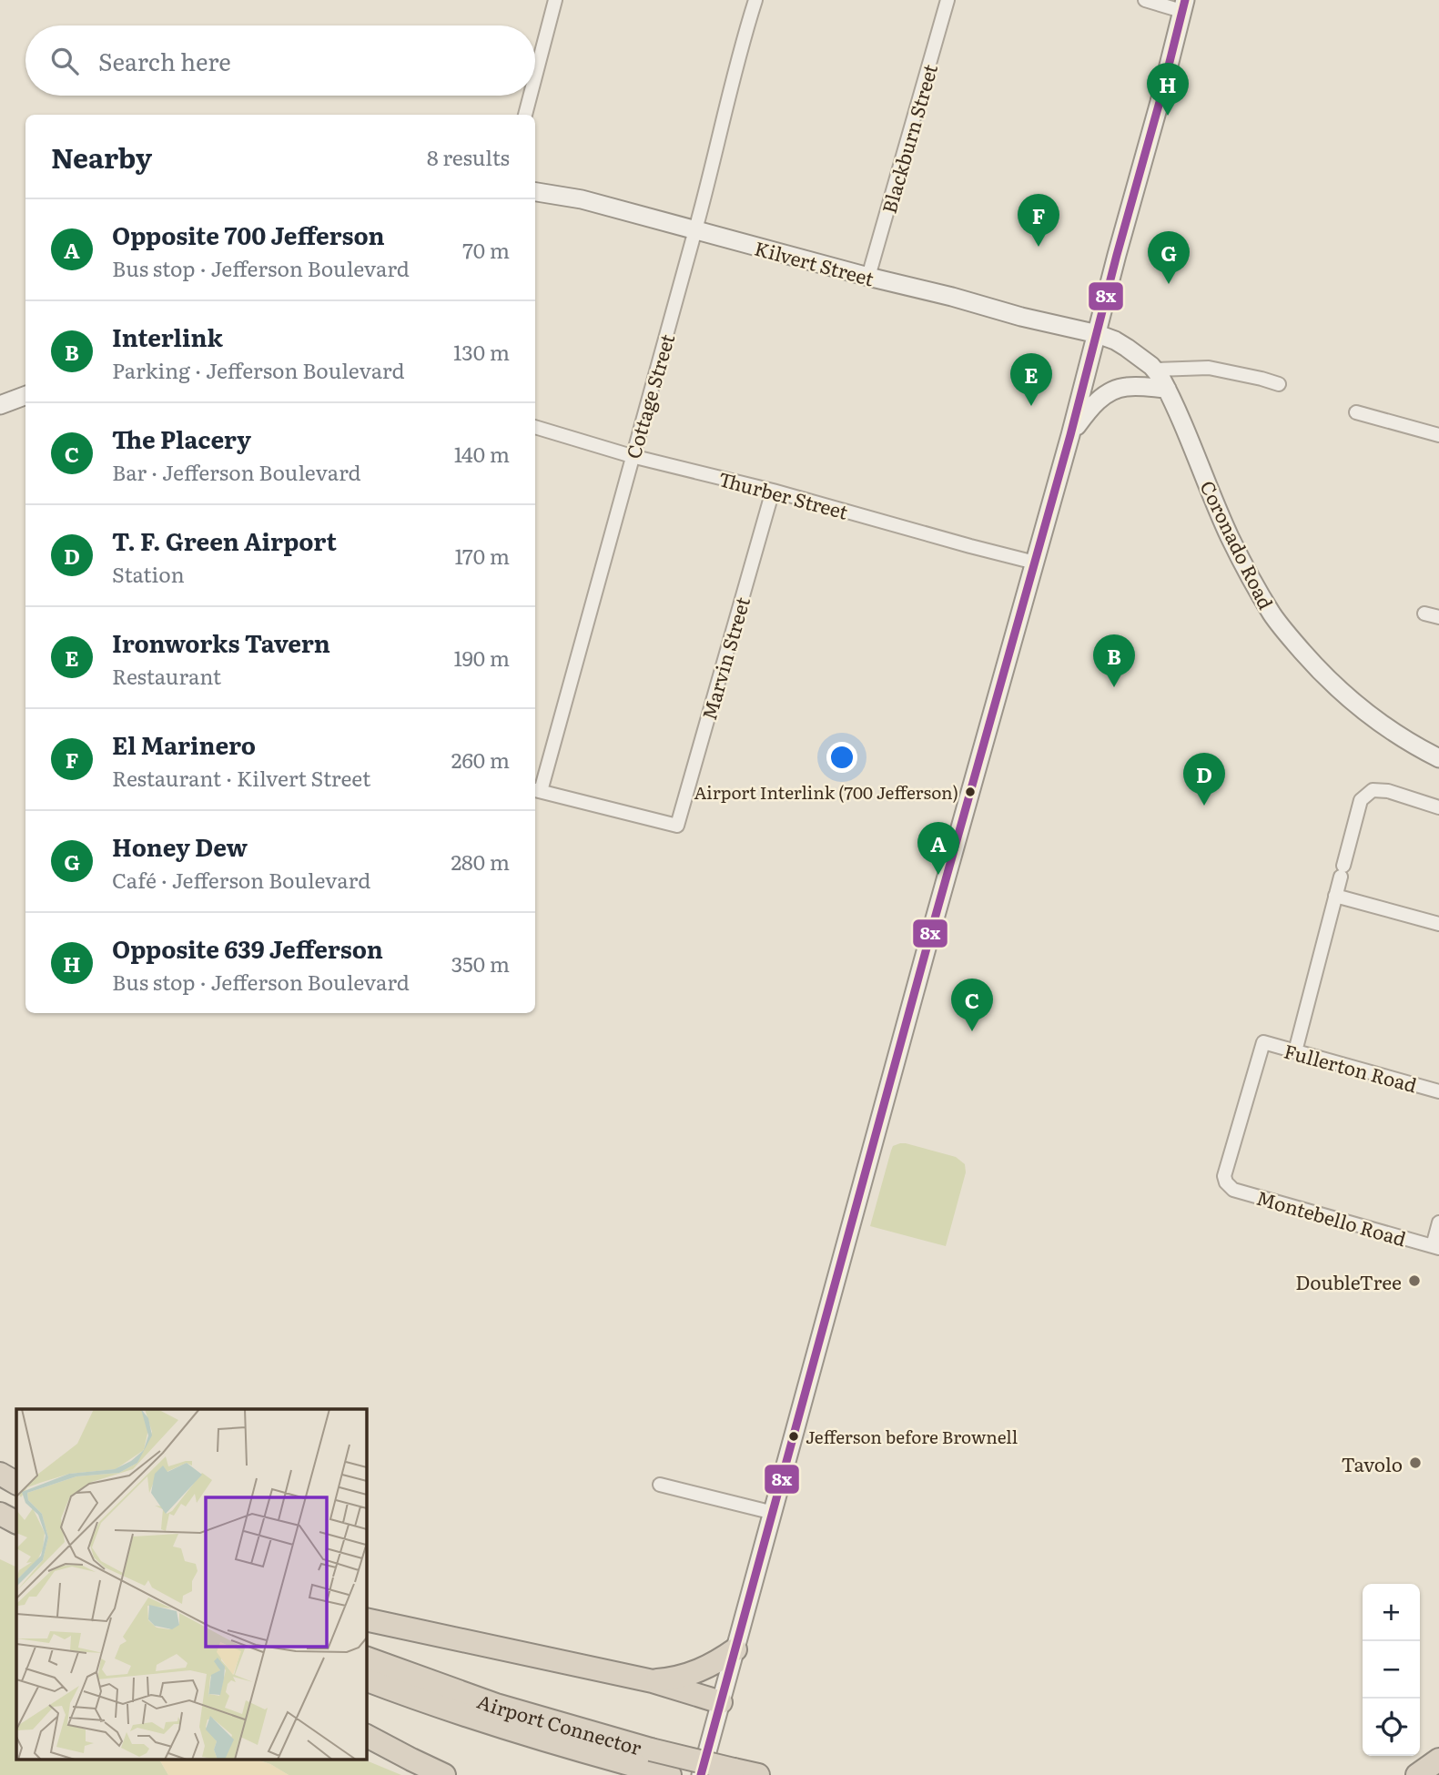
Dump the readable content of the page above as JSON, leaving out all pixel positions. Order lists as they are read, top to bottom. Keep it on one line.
{"streets":{"highway":["Airport Connector"],"main road":["Kilvert Street","Coronado Road"],"street":["Blackburn Street","Cottage Street","Thurber Street","Marvin Street","Fullerton Road","Montebello Road"]},"crossings":[["Blackburn Street","Kilvert Street"],["Kilvert Street","Cottage Street"],["Kilvert Street","Coronado Road"],["Cottage Street","Thurber Street"],["Cottage Street","Marvin Street"],["Thurber Street","Marvin Street"],["Fullerton Road","Montebello Road"]],"places":["Airport Interlink (700 Jefferson)","DoubleTree","Jefferson before Brownell","Tavolo"],"lines":["transit line 8x"],"page":{"search":"Search here","pins":["H","F","G","E","B","D","A","C"],"heading":["Nearby","8 results"],"list":[{"mark":"A","name":"Opposite 700 Jefferson","note":"Bus stop · Jefferson Boulevard","value":"70 m"},{"mark":"B","name":"Interlink","note":"Parking · Jefferson Boulevard","value":"130 m"},{"mark":"C","name":"The Placery","note":"Bar · Jefferson Boulevard","value":"140 m"},{"mark":"D","name":"T. F. Green Airport","note":"Station","value":"170 m"},{"mark":"E","name":"Ironworks Tavern","note":"Restaurant","value":"190 m"},{"mark":"F","name":"El Marinero","note":"Restaurant · Kilvert Street","value":"260 m"},{"mark":"G","name":"Honey Dew","note":"Café · Jefferson Boulevard","value":"280 m"},{"mark":"H","name":"Opposite 639 Jefferson","note":"Bus stop · Jefferson Boulevard","value":"350 m"}],"map_buttons":["+","−"]}}
